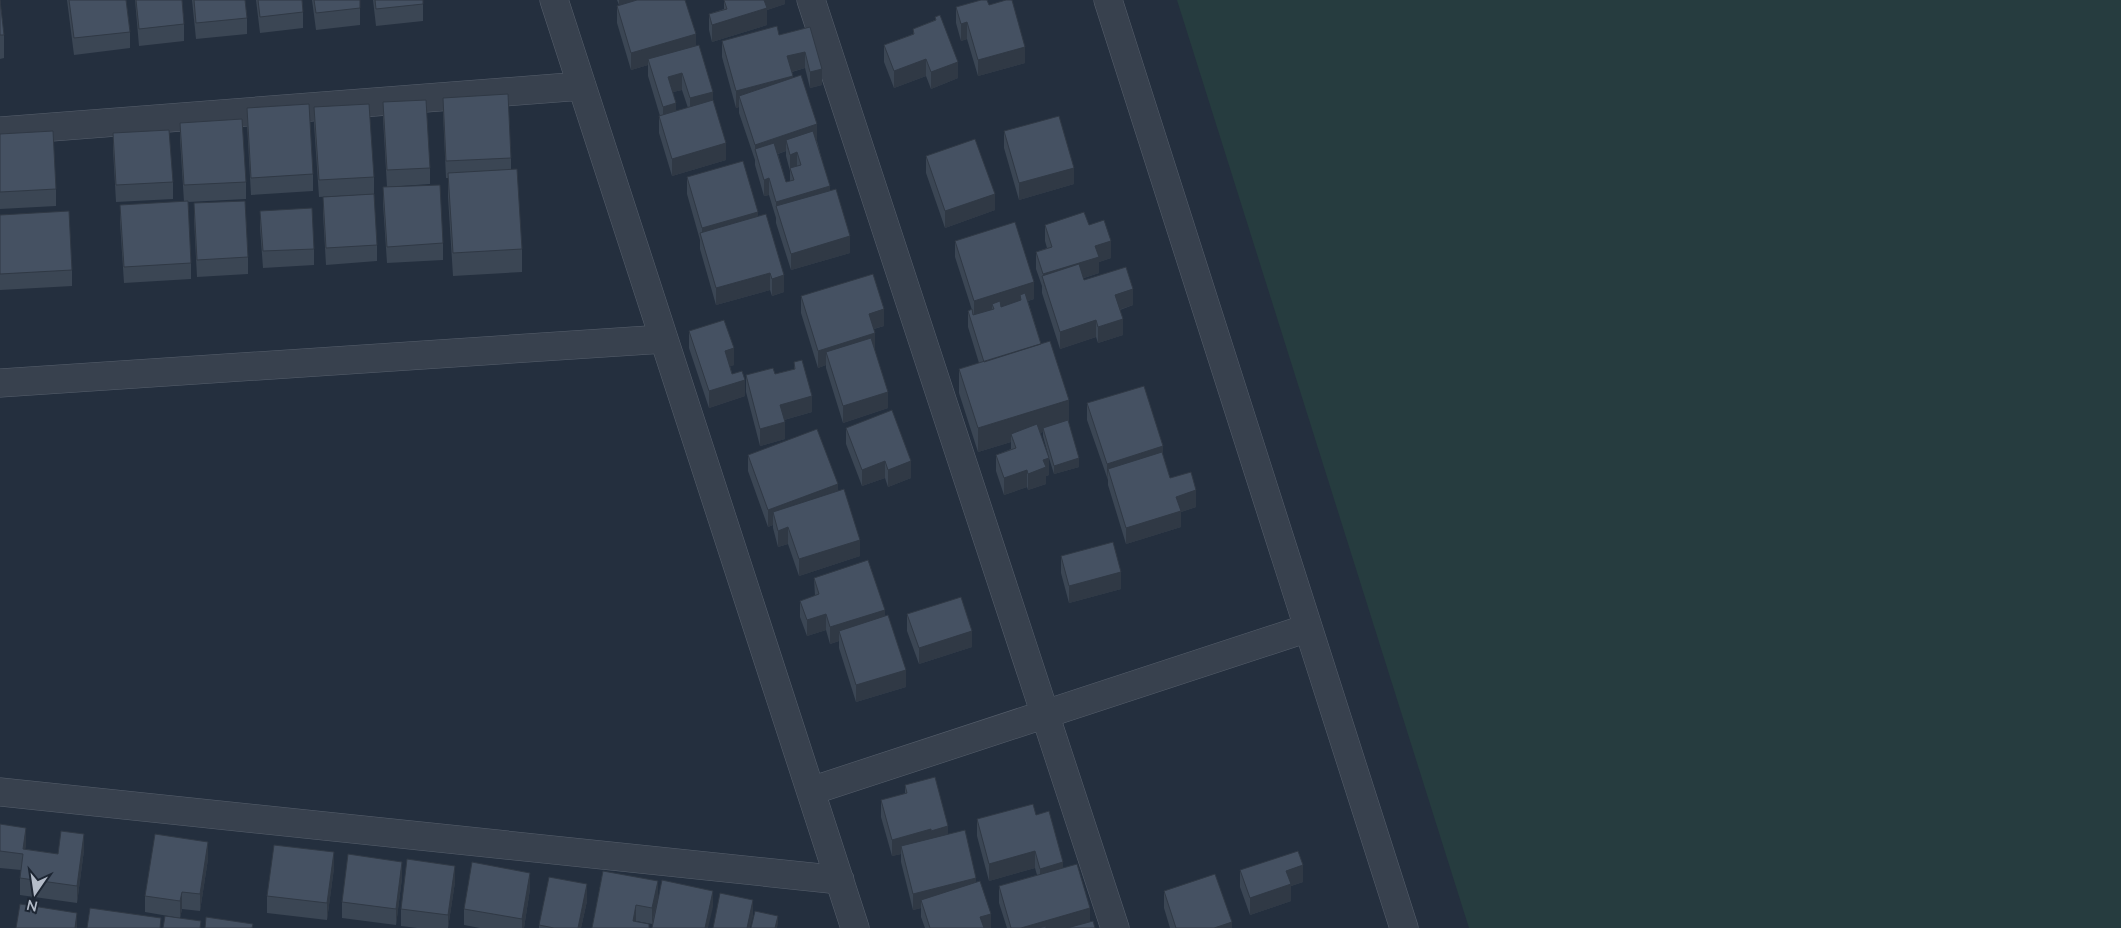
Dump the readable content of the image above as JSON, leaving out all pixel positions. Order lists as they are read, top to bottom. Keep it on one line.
{"north":"bottom"}
